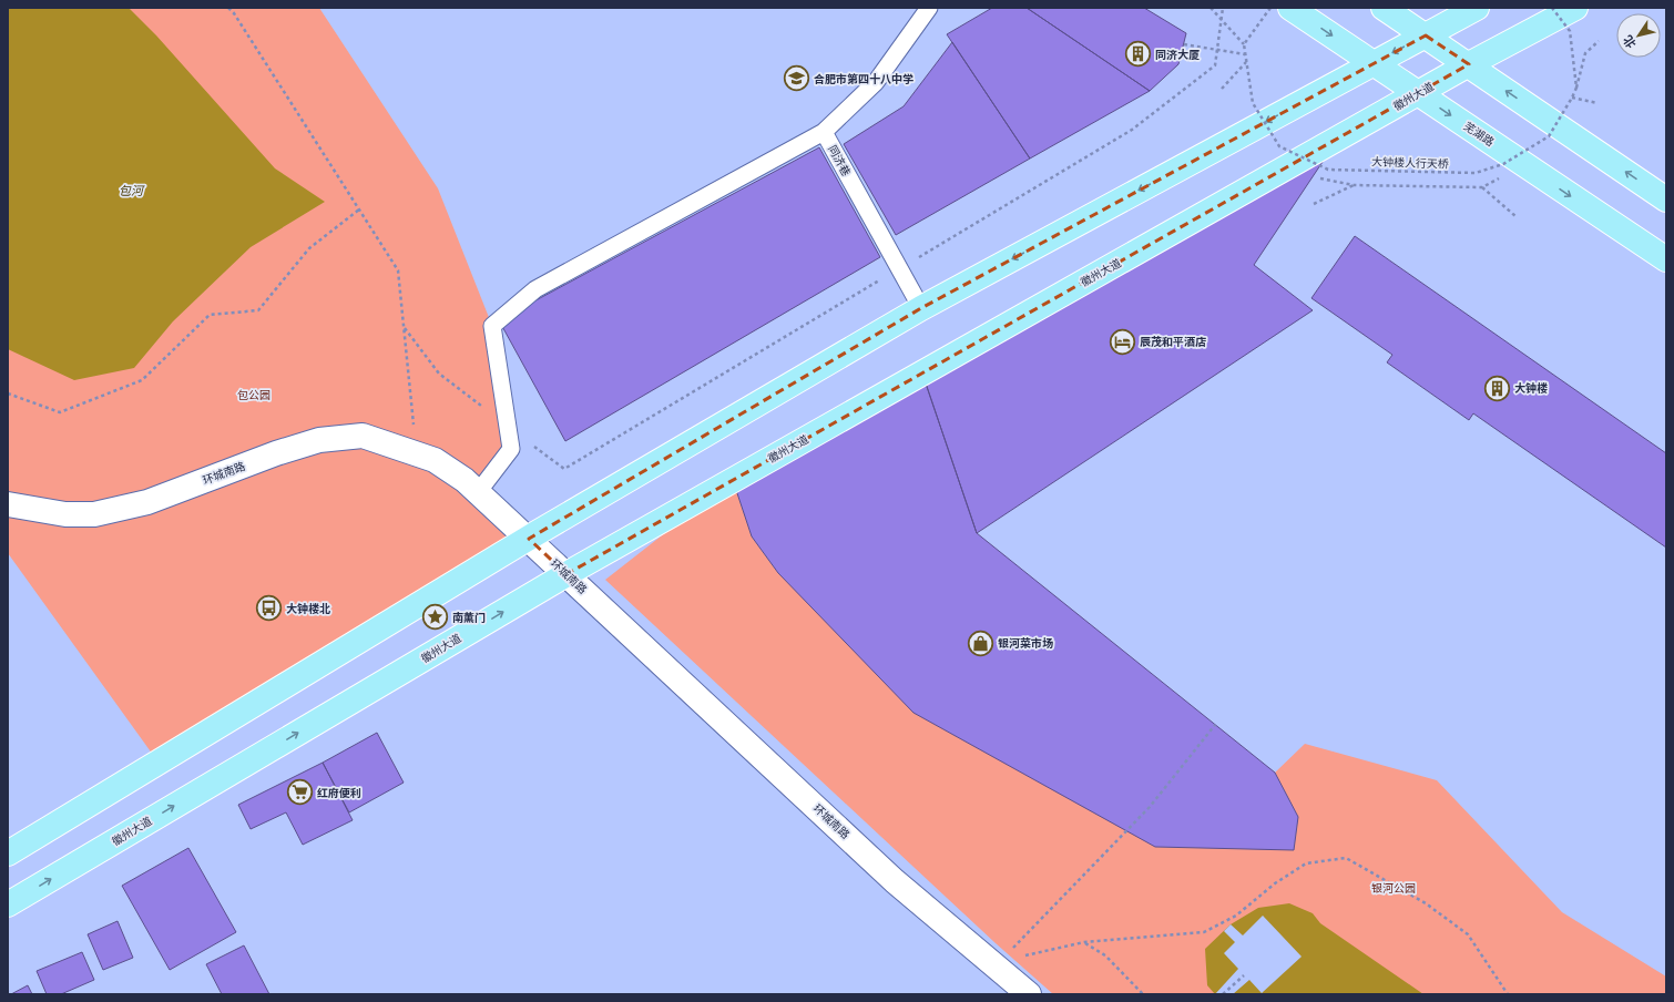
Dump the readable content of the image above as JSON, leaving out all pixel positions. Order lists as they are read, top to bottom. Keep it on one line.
{"streets":{"main road":["徽州大道","芜湖路"],"street":["环城南路"],"lane":["同济巷"],"path":["大钟楼人行天桥"]},"crossings":[["徽州大道","芜湖路"],["徽州大道","环城南路"]],"water":["包河"],"parks":["包公园","银河公园"],"places":{"building":["同济大厦","大钟楼"],"school or university":["合肥市第四十八中学"],"hotel":["辰茂和平酒店"],"bus stop":["大钟楼北"],"place":["南薰门"],"shop":["银河菜市场"],"supermarket":["红府便利"]},"north":"bottom left"}
